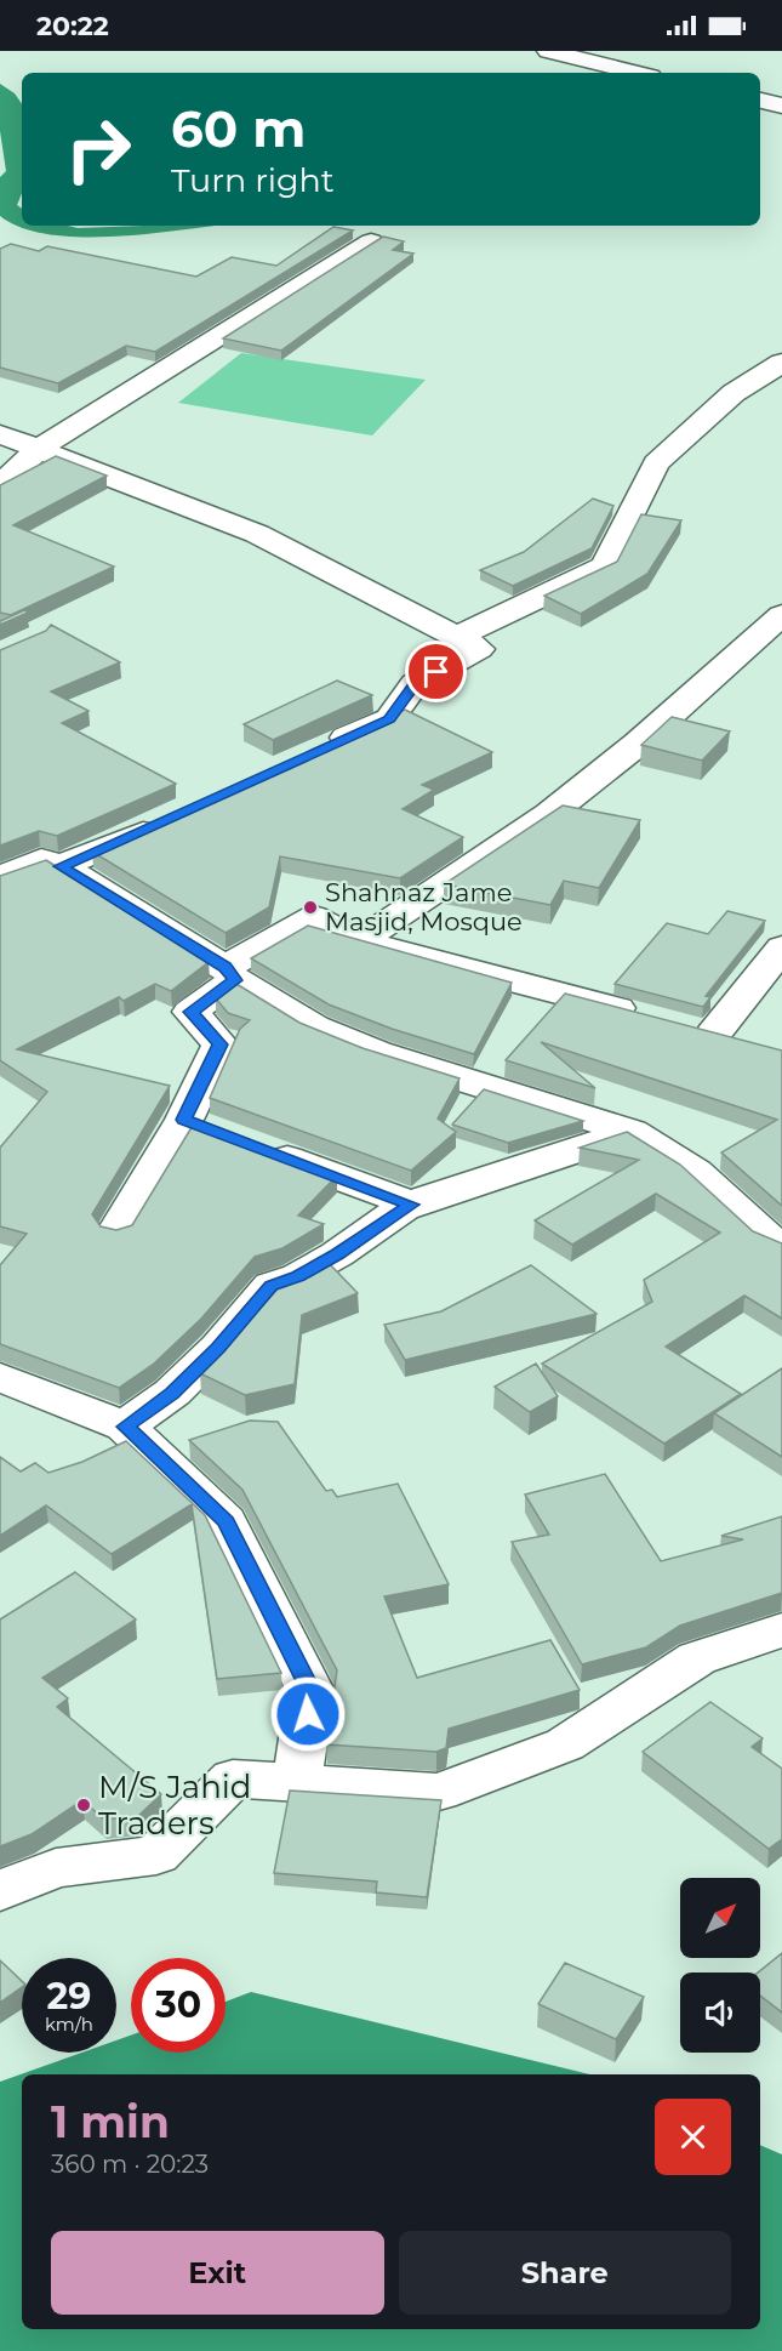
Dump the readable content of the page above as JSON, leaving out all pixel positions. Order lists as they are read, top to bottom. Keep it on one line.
{"places":["Shahnaz Jame Masjid, Mosque","M/S Jahid Traders"],"north":"top right","page":{"status":"20:22","turn":["60 m","Turn right"],"speed":"29 km/h","limit":"30","heading":["1 min","360 m · 20:23"],"buttons":["Exit","Share"]}}
